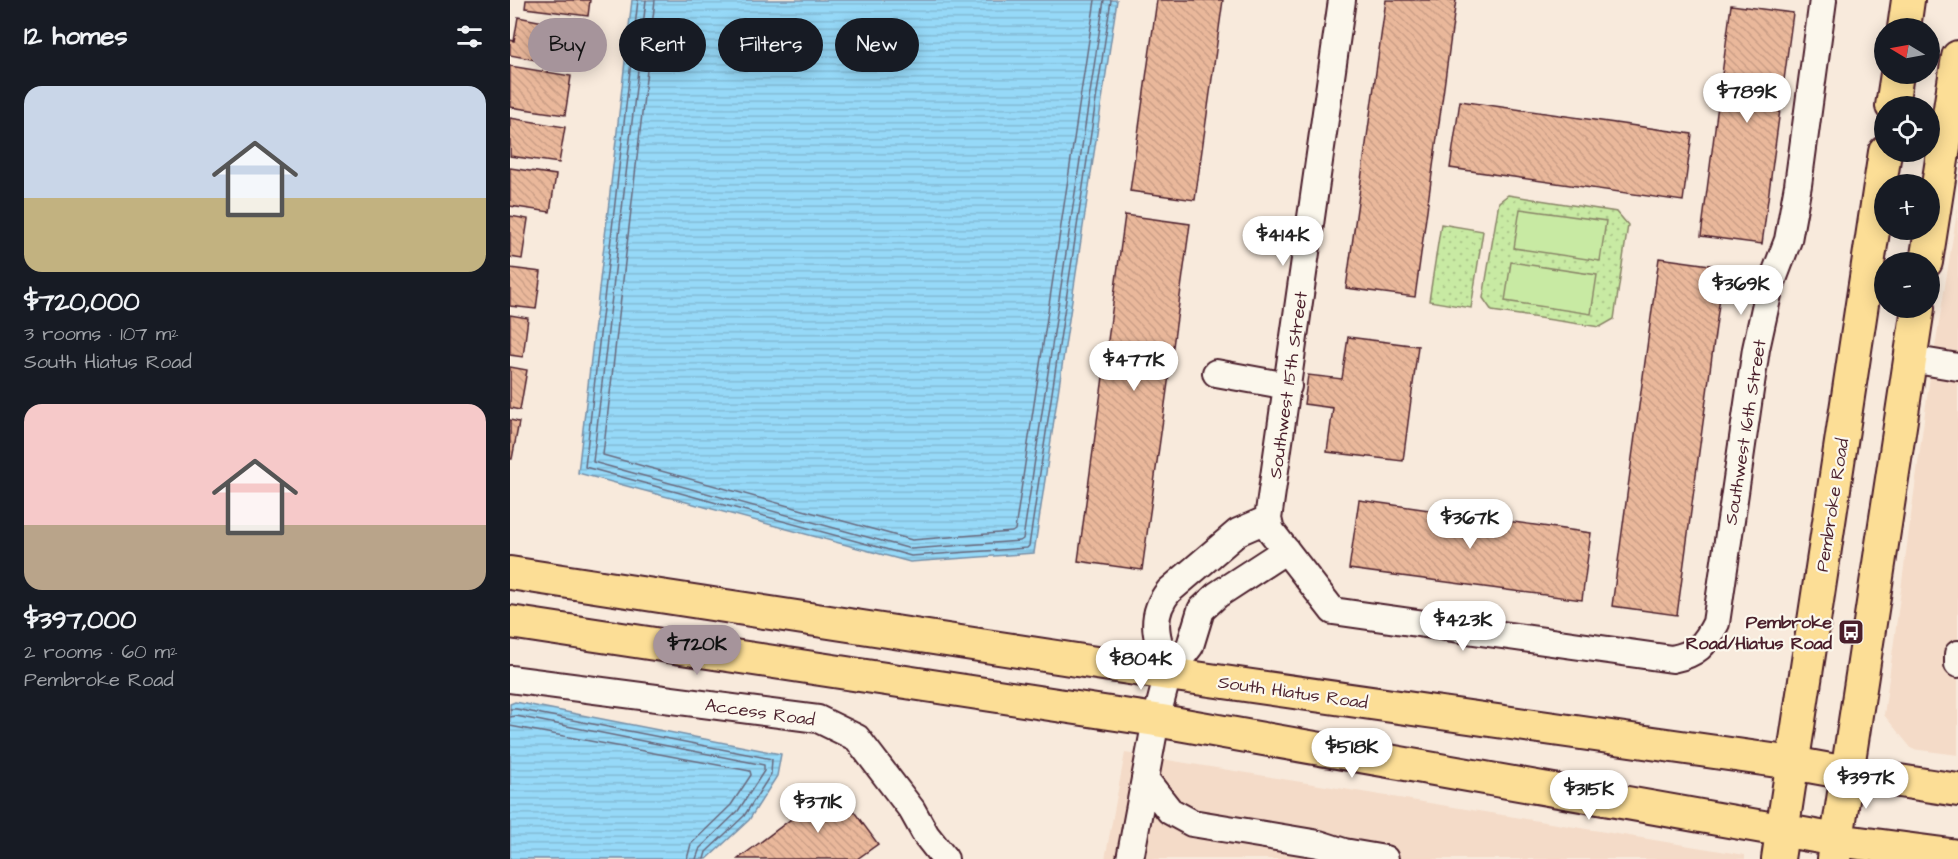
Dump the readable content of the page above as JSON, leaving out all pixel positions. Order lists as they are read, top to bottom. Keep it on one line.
{"streets":{"main road":["Pembroke Road","South Hiatus Road"],"street":["Southwest 15th Street","Southwest 16th Street","Access Road"]},"crossings":[["Southwest 15th Street","Southwest 16th Street"],["Pembroke Road","South Hiatus Road"]],"places":{"bus stop":["Pembroke Road/Hiatus Road"]},"north":"left","page":{"heading":"12 homes","map_buttons":["+","−"],"chip":["Buy","Rent","Filters","New"],"list":[{"name":"$720,000","note":"3 rooms · 107 m² · South Hiatus Road"},{"name":"$397,000","note":"2 rooms · 60 m² · Pembroke Road"}],"price":["$789K","$414K","$369K","$477K","$367K","$423K","$720K","$804K","$518K","$397K","$315K","$371K"]}}
